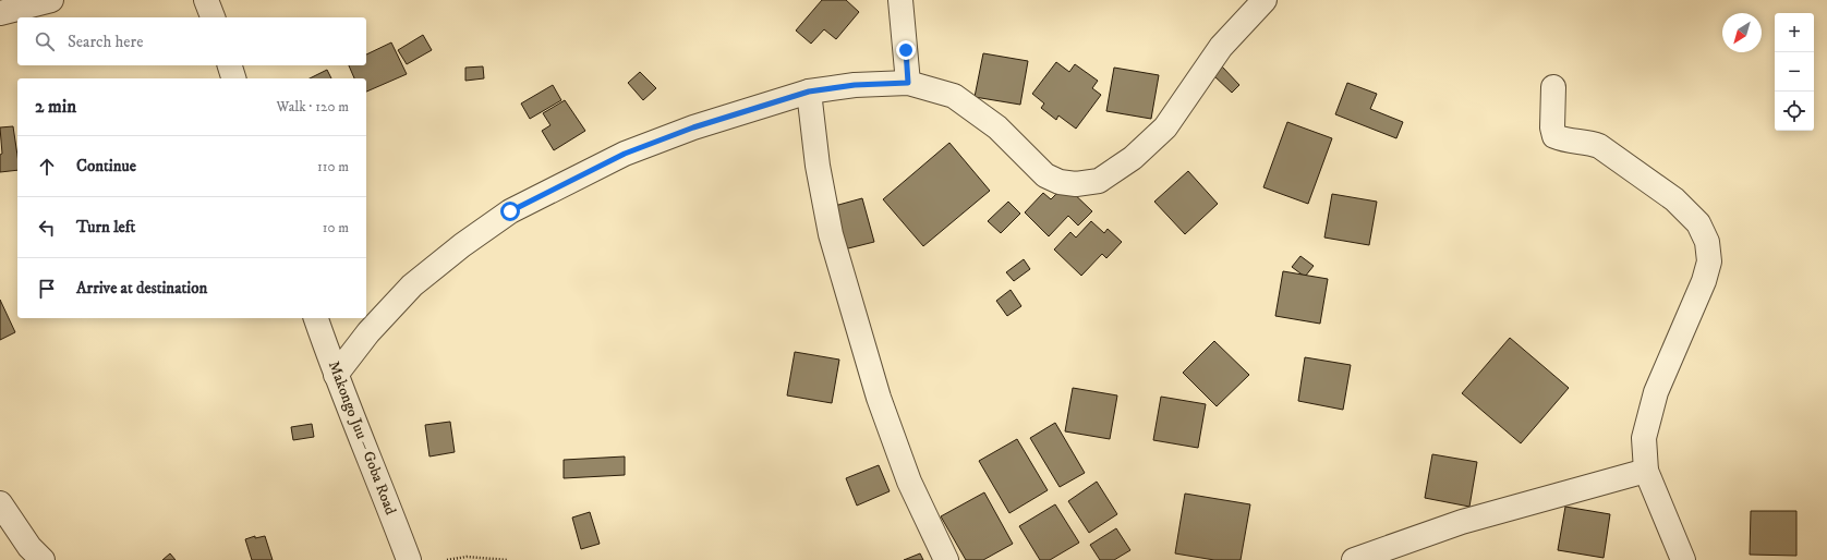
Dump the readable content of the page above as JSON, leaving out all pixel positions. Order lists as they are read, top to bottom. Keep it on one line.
{"streets":{"street":["Makongo Juu – Goba Road"]},"north":"bottom left","page":{"map_buttons":["+","−"],"search":"Search here","heading":["2 min","Walk · 120 m"],"list":[["Continue","110 m"],["Turn left","10 m"],"Arrive at destination"]}}
